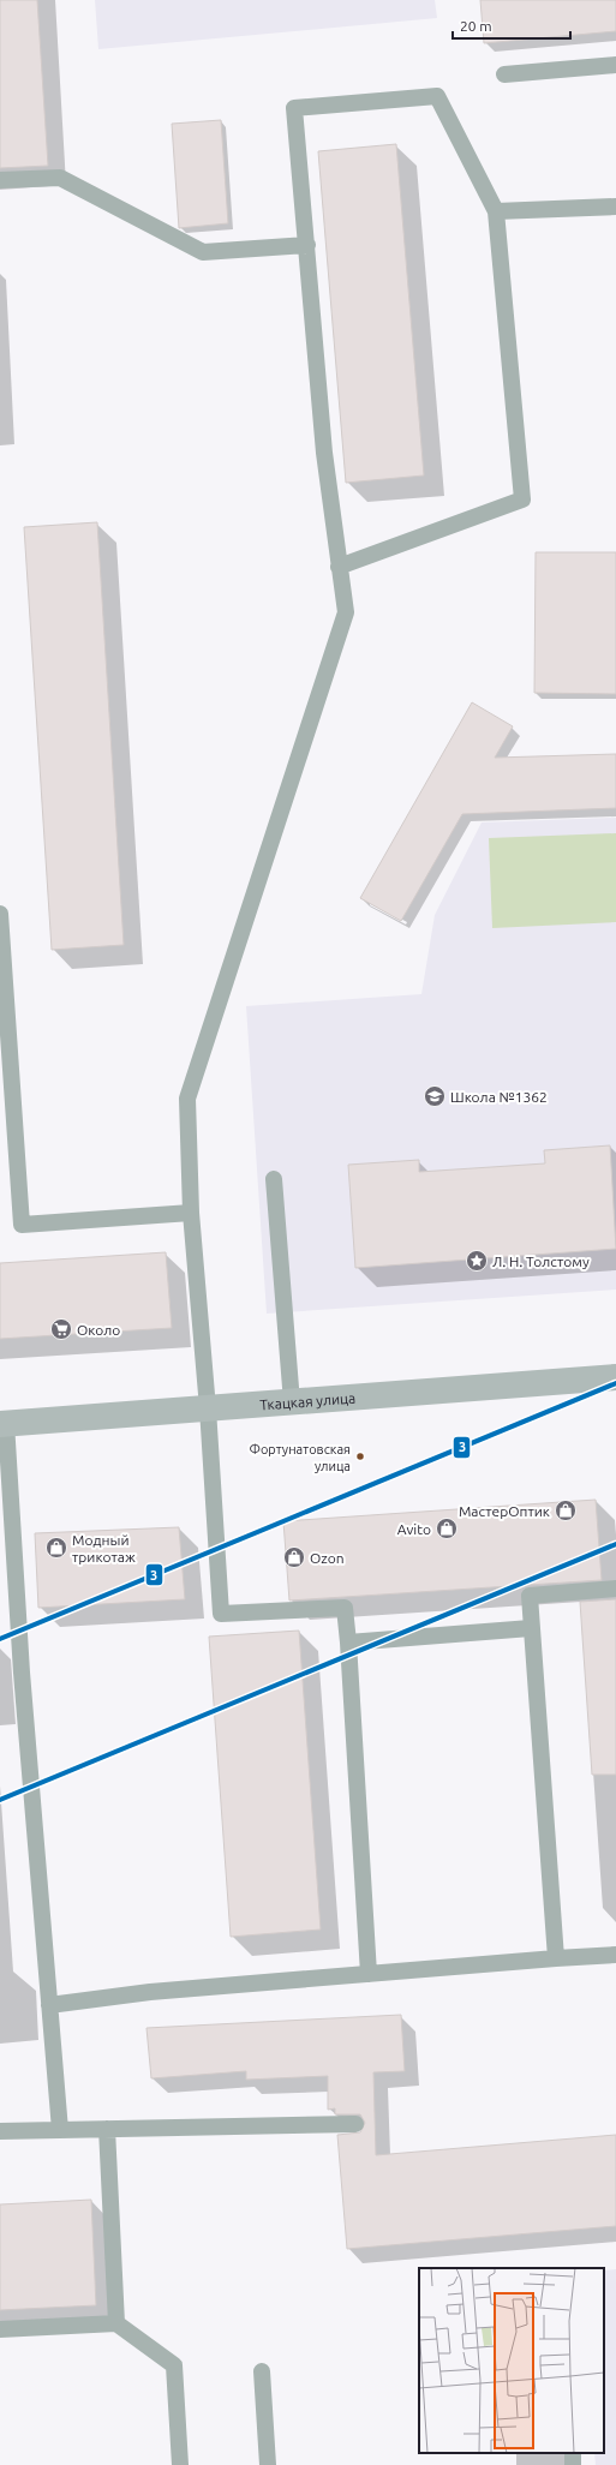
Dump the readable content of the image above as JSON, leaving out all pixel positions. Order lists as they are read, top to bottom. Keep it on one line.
{"streets":{"street":["Ткацкая улица"]},"places":{"school or university":["Школа №1362"],"place":["Л. Н. Толстому"],"supermarket":["Около"],"other":["Фортунатовская улица"],"shop":["МастерОптик","Avito","Модный трикотаж","Ozon"]},"lines":["transit line 3"],"scale_bar":"20 m"}
